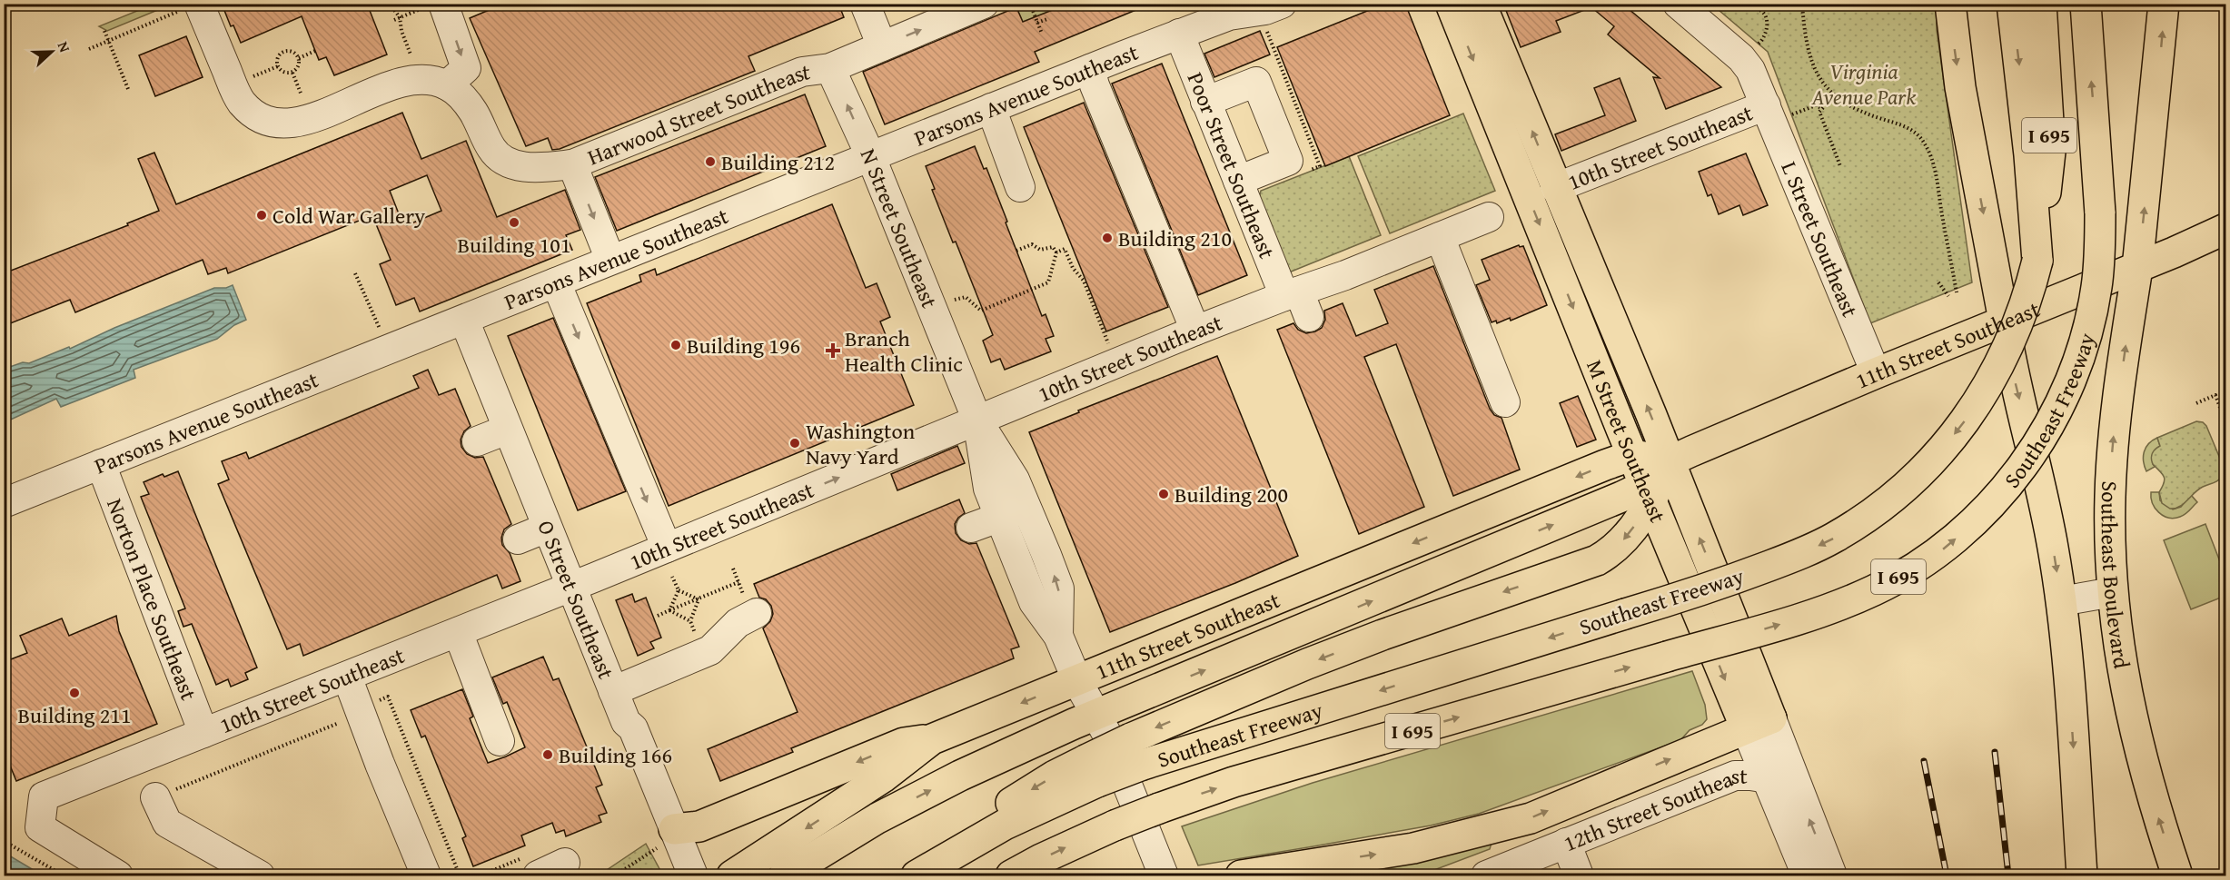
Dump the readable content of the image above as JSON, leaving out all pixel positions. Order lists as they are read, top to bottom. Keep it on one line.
{"streets":{"main road":["I 695","11th Street Southeast","Southeast Freeway","M Street Southeast","Southeast Boulevard"],"street":["Parsons Avenue Southeast","Harwood Street Southeast","10th Street Southeast","Poor Street Southeast","N Street Southeast","L Street Southeast","Norton Place Southeast","O Street Southeast","12th Street Southeast"]},"crossings":[["Parsons Avenue Southeast","Poor Street Southeast"],["Parsons Avenue Southeast","N Street Southeast"],["Parsons Avenue Southeast","Norton Place Southeast"],["Parsons Avenue Southeast","O Street Southeast"],["Harwood Street Southeast","N Street Southeast"],["10th Street Southeast","Poor Street Southeast"],["10th Street Southeast","N Street Southeast"],["10th Street Southeast","L Street Southeast"],["10th Street Southeast","M Street Southeast"],["10th Street Southeast","Norton Place Southeast"],["10th Street Southeast","O Street Southeast"],["N Street Southeast","11th Street Southeast"],["L Street Southeast","11th Street Southeast"],["11th Street Southeast","M Street Southeast"],["11th Street Southeast","Southeast Boulevard"],["M Street Southeast","12th Street Southeast"]],"parks":["Virginia Avenue Park"],"places":{"other":["Building 212","Cold War Gallery","Building 101","Building 210","Building 196","Washington Navy Yard","Building 200","Building 211","Building 166"],"health":["Branch Health Clinic"]},"north":"right"}
